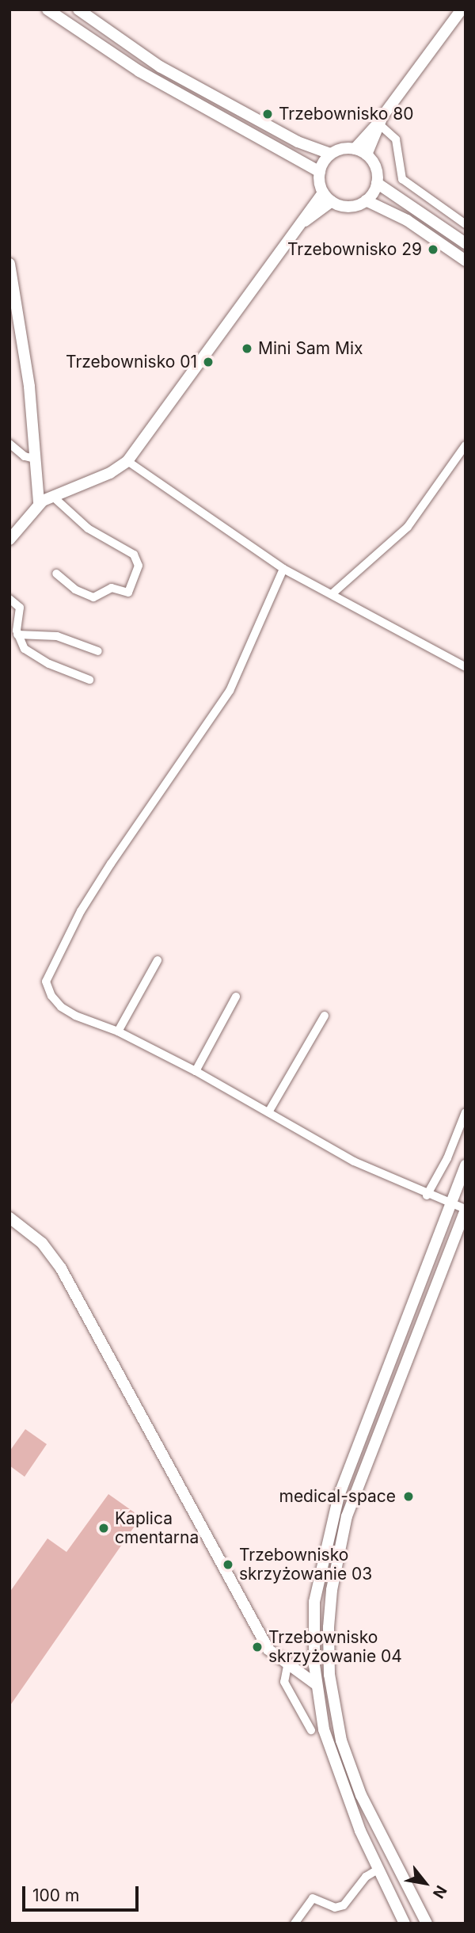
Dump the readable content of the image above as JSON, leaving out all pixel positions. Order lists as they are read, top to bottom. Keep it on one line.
{"places":["Trzebownisko 80","Trzebownisko 29","Mini Sam Mix","Trzebownisko 01","medical-space","Kaplica cmentarna","Trzebownisko skrzyżowanie 03","Trzebownisko skrzyżowanie 04"],"scale_bar":"100 m","north":"bottom right"}
